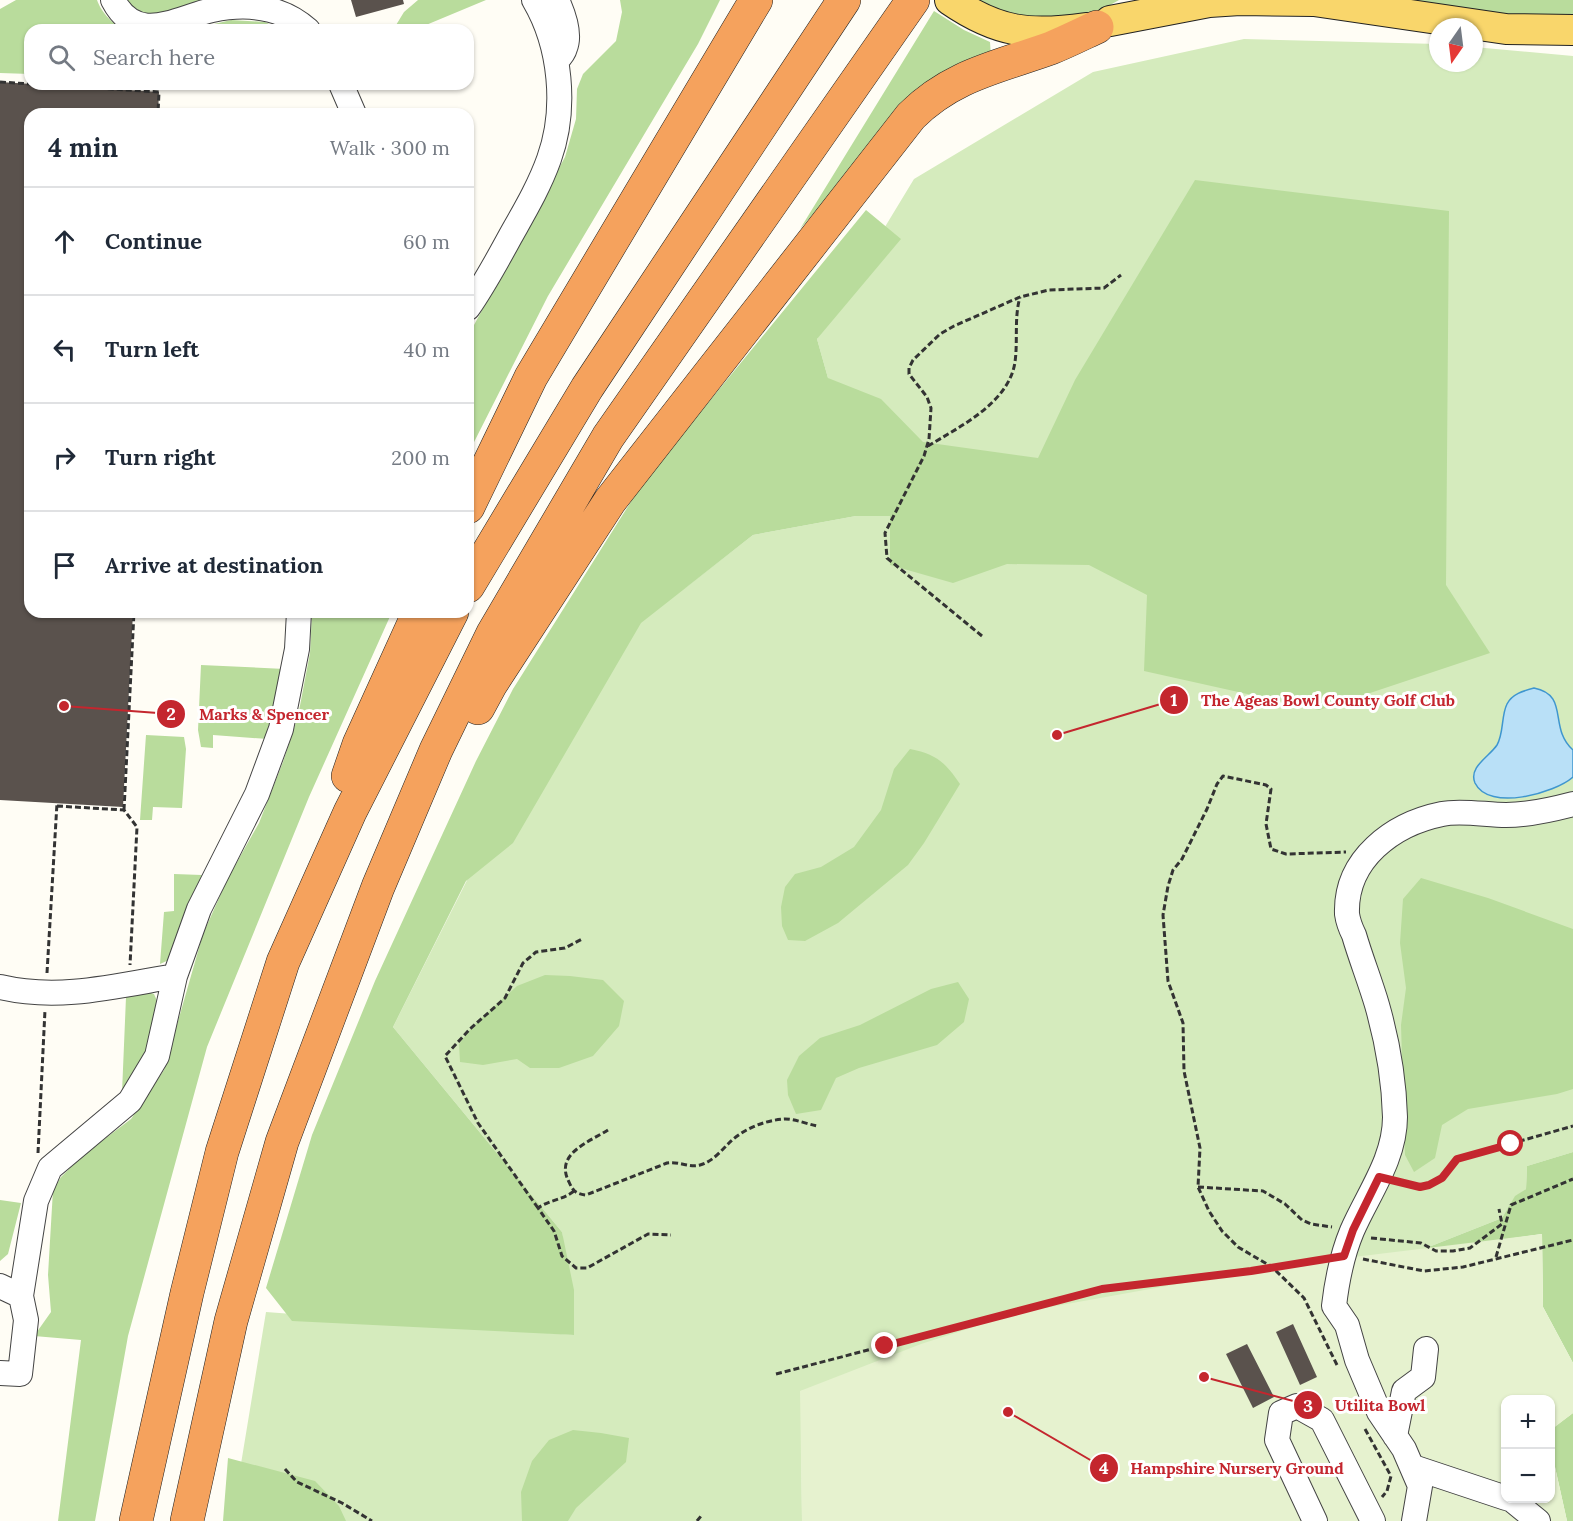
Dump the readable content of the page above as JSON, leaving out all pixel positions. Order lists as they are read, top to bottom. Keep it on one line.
{"places":["Marks & Spencer","The Ageas Bowl County Golf Club","Utilita Bowl","Hampshire Nursery Ground"],"north":"bottom","page":{"search":"Search here","heading":["4 min","Walk · 300 m"],"list":[["Continue","60 m"],["Turn left","40 m"],["Turn right","200 m"],"Arrive at destination"],"map_buttons":["+","−"]}}
